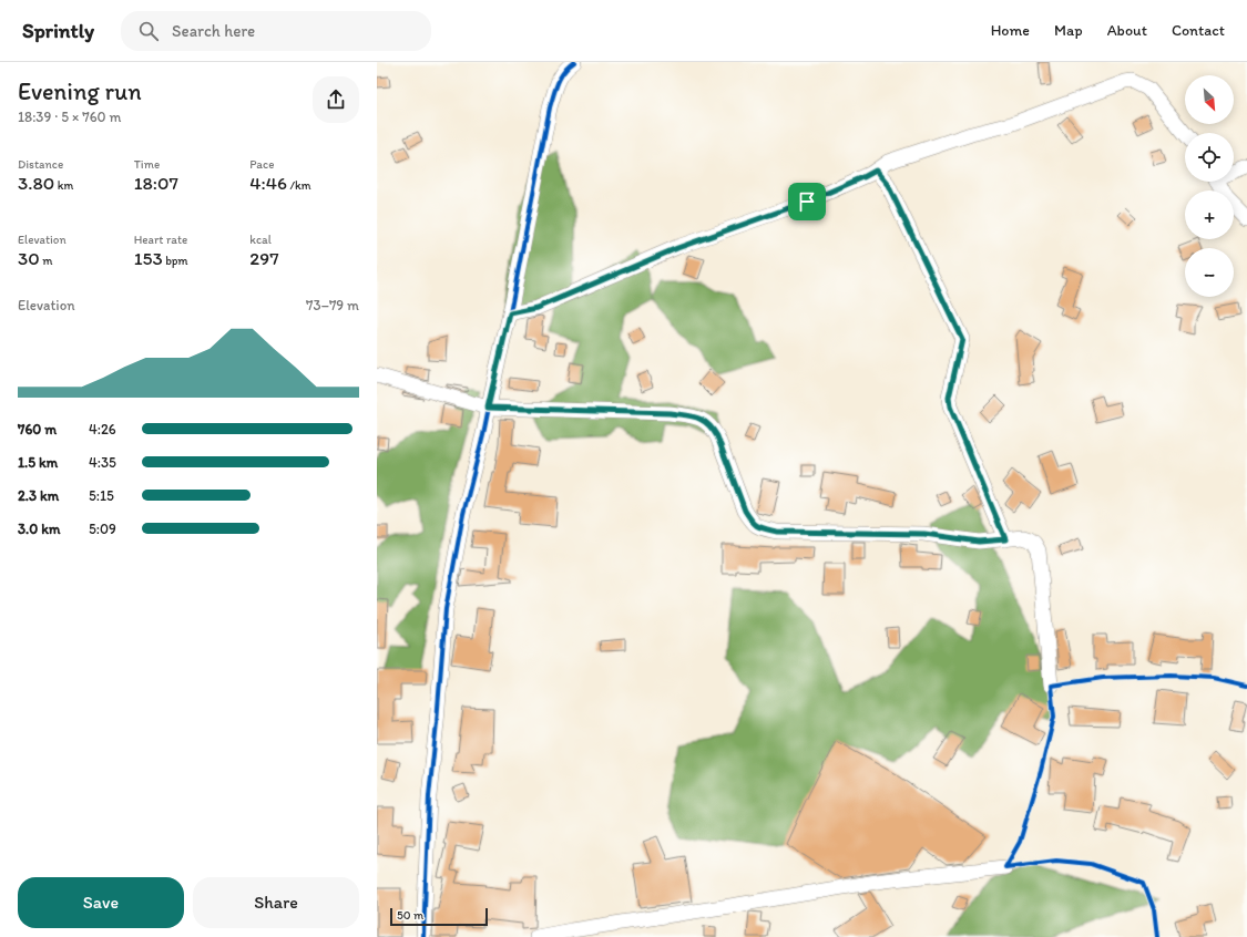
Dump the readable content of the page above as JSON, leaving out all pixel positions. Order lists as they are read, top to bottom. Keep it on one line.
{"scale_bar":"50 m","north":"bottom right","page":{"header":"Sprintly","search":"Search here","nav":["Home","Map","About","Contact"],"heading":["Evening run","18:39 · 5 × 760 m"],"map_buttons":["+","−"],"stats":[["Distance","3.80 km"],["Time","18:07"],["Pace","4:46 /km"],["Elevation","30 m"],["Heart rate","153 bpm"],["kcal","297"]],"chart":["Elevation","73–79 m"],"list":[{"name":"760 m","note":"4:26"},{"name":"1.5 km","note":"4:35"},{"name":"2.3 km","note":"5:15"},{"name":"3.0 km","note":"5:09"}],"buttons":["Save","Share"],"scale":"50 m"}}
